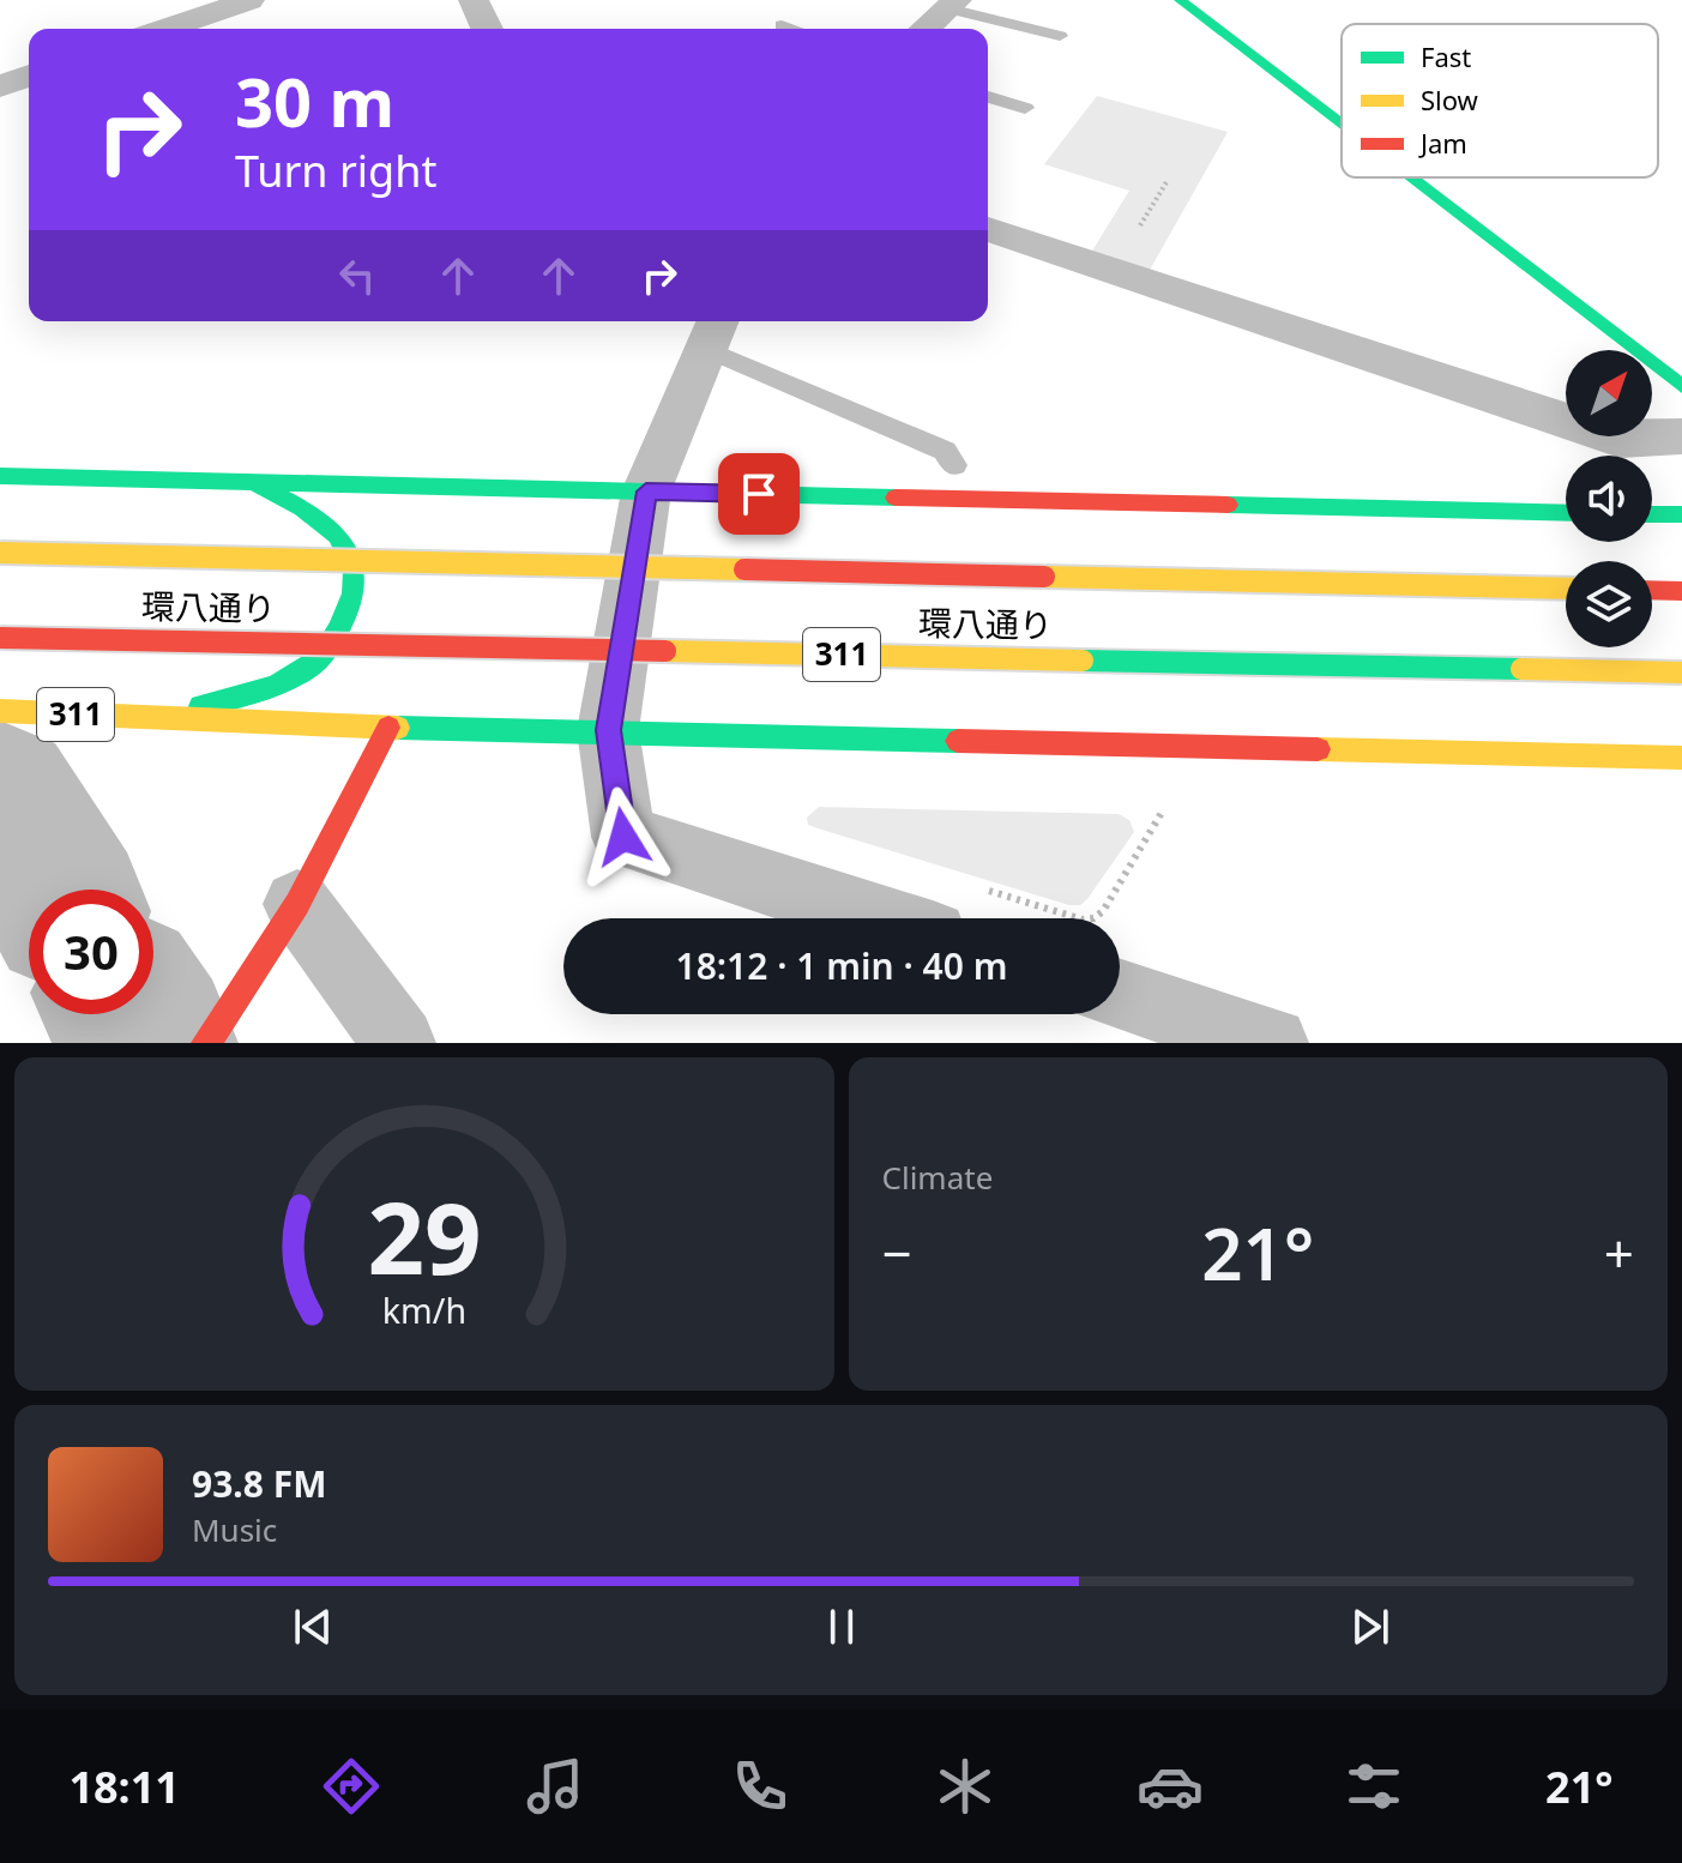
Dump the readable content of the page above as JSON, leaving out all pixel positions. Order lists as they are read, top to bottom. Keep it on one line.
{"streets":{"main road":["環八通り","311"]},"legend":["Fast","Slow","Jam"],"north":"top right","page":{"turn":["30 m","Turn right"],"limit":"30","trip":"18:12 · 1 min · 40 m","tile":"Climate","heat":["−","21°","+"],"song":["93.8 FM","Music"],"tabs":["18:11","21°"],"gauge":["29","km/h"]}}
